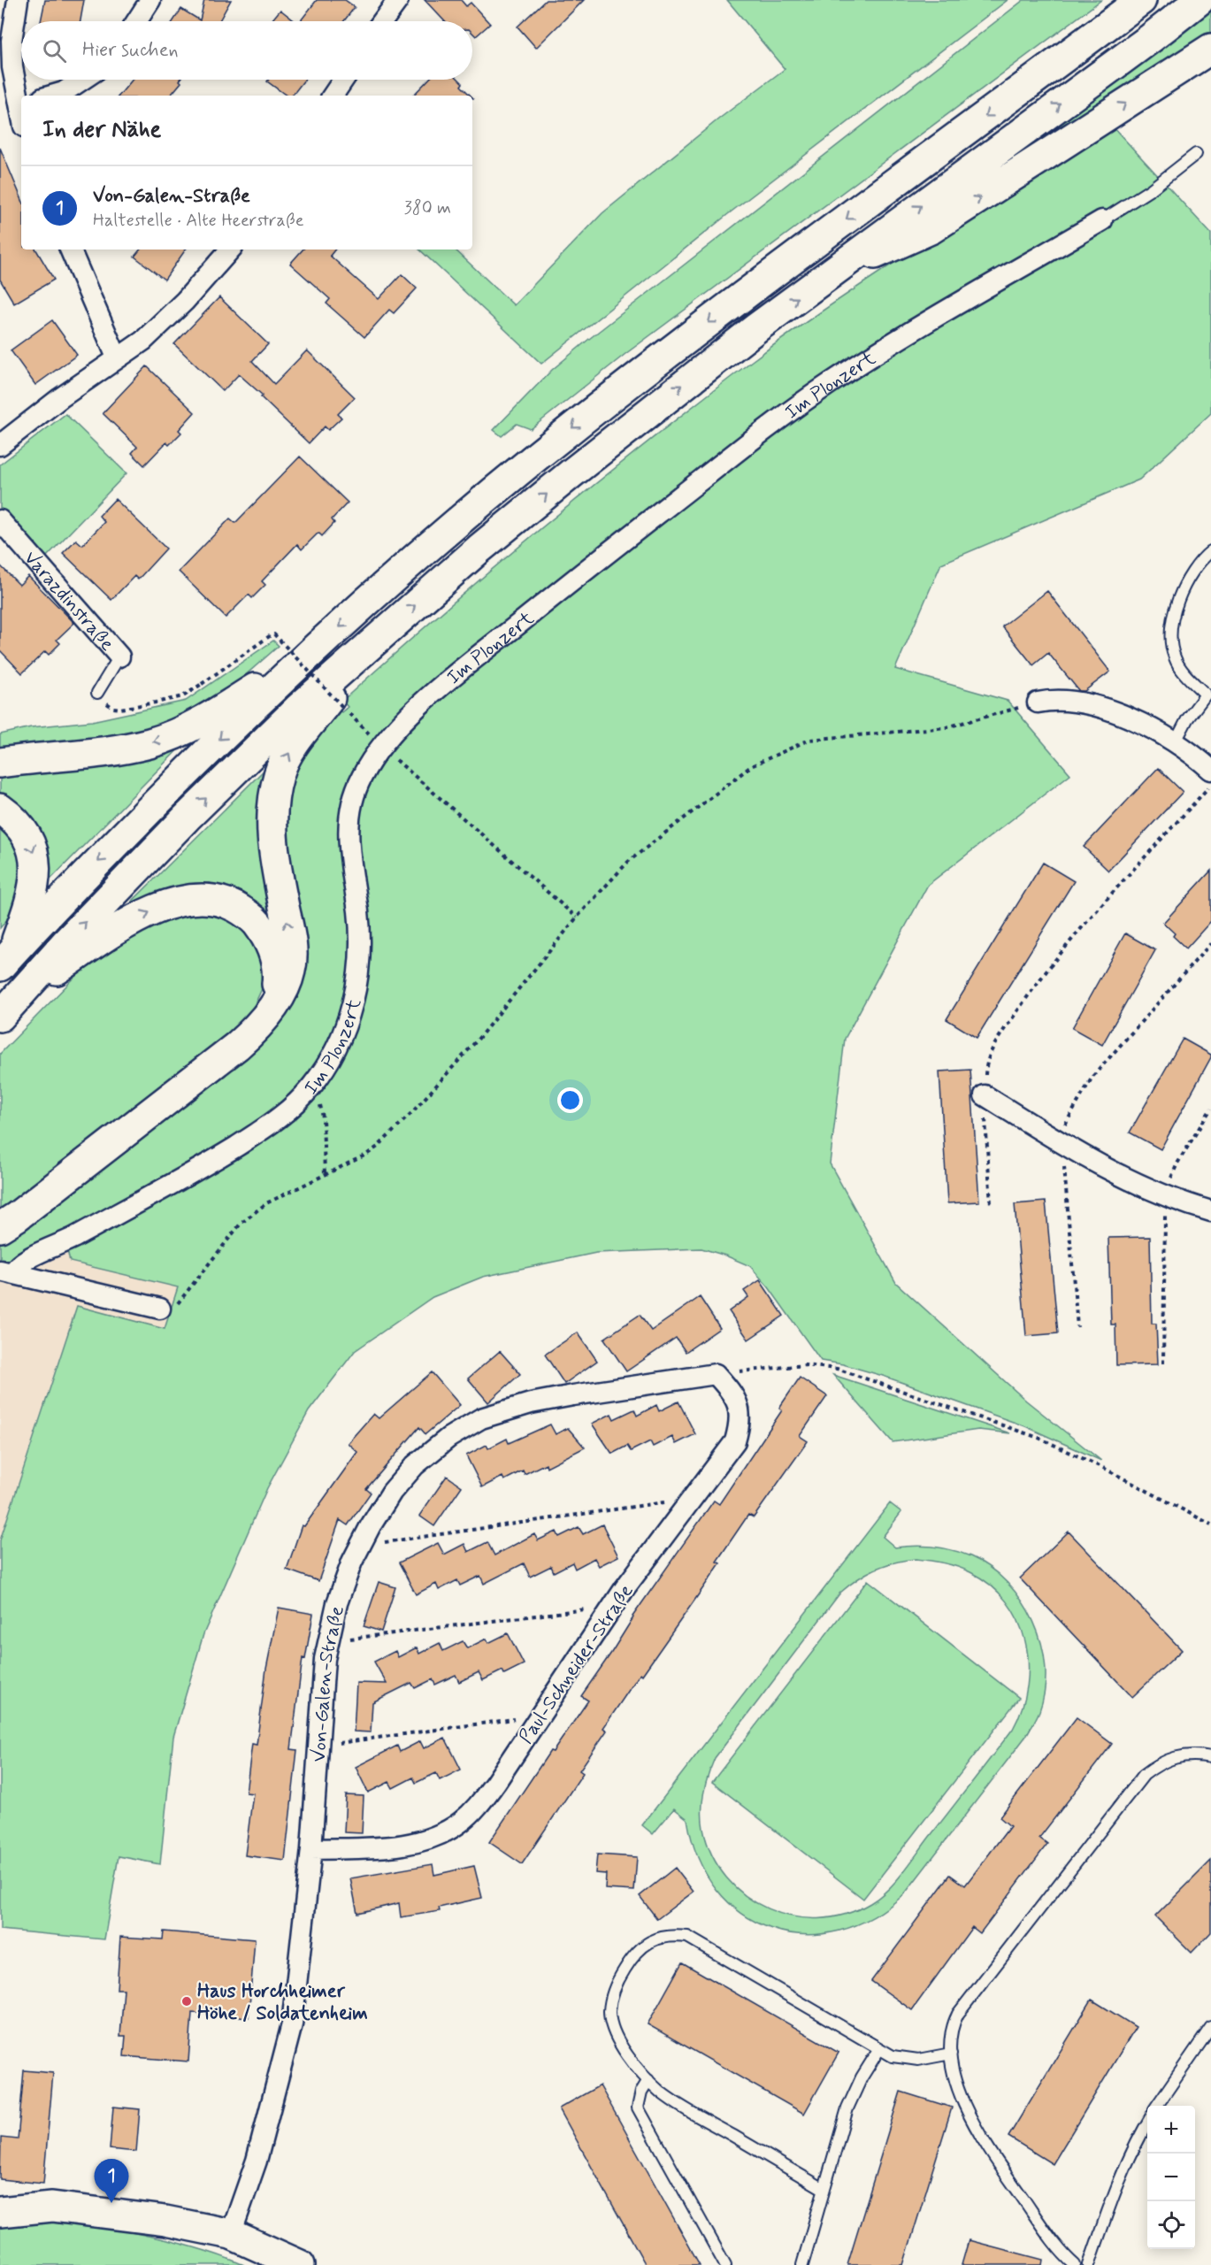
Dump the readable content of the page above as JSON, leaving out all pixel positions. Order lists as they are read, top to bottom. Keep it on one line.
{"streets":{"street":["Im Plonzert","Varazdinstraße","Paul-Schneider-Straße","Von-Galen-Straße"]},"crossings":[["Paul-Schneider-Straße","Von-Galen-Straße"]],"places":["Haus Horchheimer Höhe / Soldatenheim"],"page":{"search":"Hier suchen","heading":"In der Nähe","list":[{"mark":"1","name":"Von-Galen-Straße","note":"Haltestelle · Alte Heerstraße","value":"380 m"}],"map_buttons":["+","−"],"pins":"1"}}
